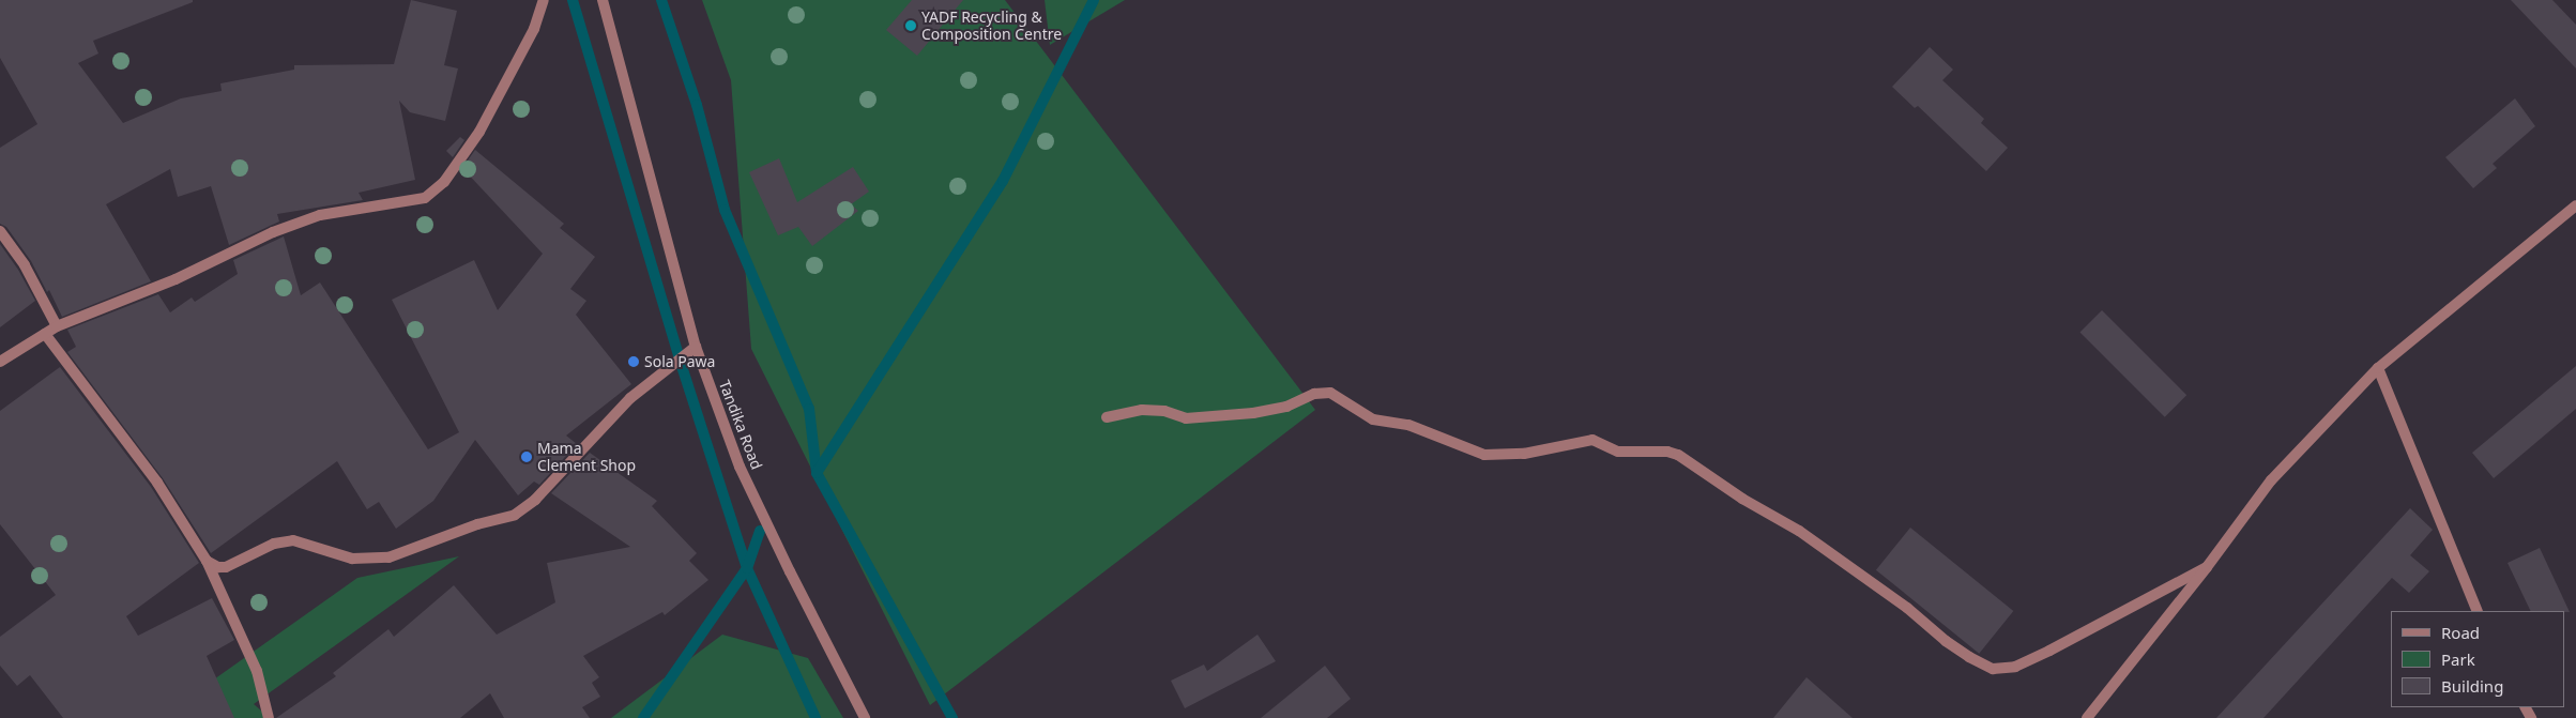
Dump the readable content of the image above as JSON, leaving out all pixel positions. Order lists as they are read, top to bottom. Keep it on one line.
{"streets":{"street":["Tandika Road"]},"places":["YADF Recycling & Composition Centre","Sola Pawa","Mama Clement Shop"],"legend":["Road","Park","Building"]}
